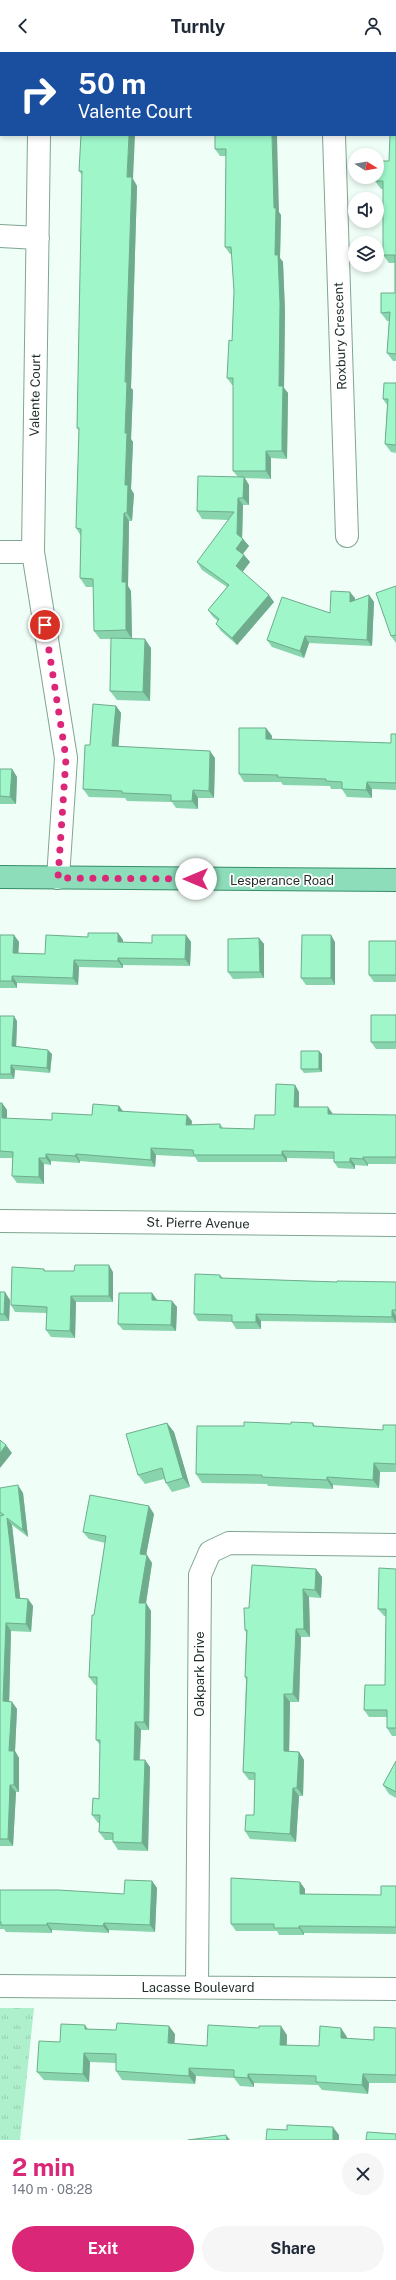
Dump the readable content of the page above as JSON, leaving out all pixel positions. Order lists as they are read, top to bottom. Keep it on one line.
{"streets":{"main road":["Lesperance Road"],"street":["Roxbury Crescent","Valente Court","St. Pierre Avenue","Oakpark Drive","Lacasse Boulevard"]},"crossings":[["Valente Court","Lesperance Road"],["Oakpark Drive","Lacasse Boulevard"]],"north":"right","page":{"header":"Turnly","turn":["50 m","Valente Court"],"heading":["2 min","140 m · 08:28"],"buttons":["Exit","Share"]}}
